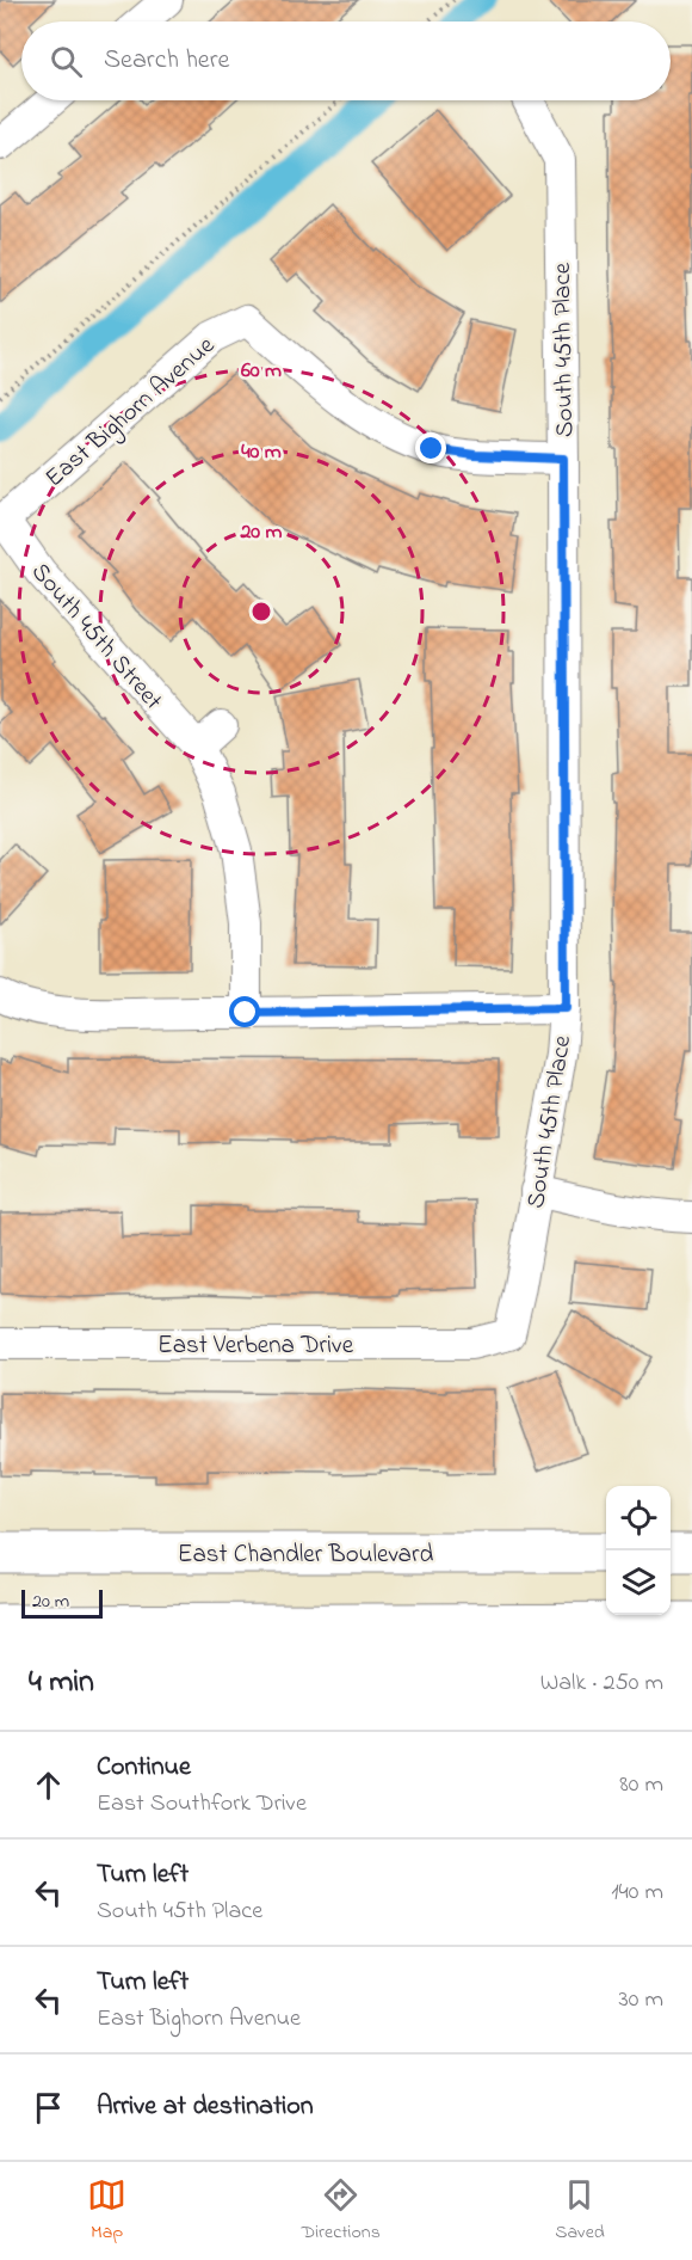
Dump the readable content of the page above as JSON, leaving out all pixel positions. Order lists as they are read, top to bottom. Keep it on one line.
{"streets":{"main road":["East Chandler Boulevard"],"street":["South 45th Place","East Bighorn Avenue","South 45th Street","East Verbena Drive"]},"crossings":[["South 45th Place","East Bighorn Avenue"],["South 45th Place","East Verbena Drive"],["East Bighorn Avenue","South 45th Street"]],"scale_bar":"20 m","page":{"search":"Search here","scale":"20 m","heading":["4 min","Walk · 250 m"],"list":[["Continue","East Southfork Drive","80 m"],["Turn left","South 45th Place","140 m"],["Turn left","East Bighorn Avenue","30 m"],"Arrive at destination"],"nav":["Map","Directions","Saved"]},"rings":["60 m","40 m","20 m"]}
